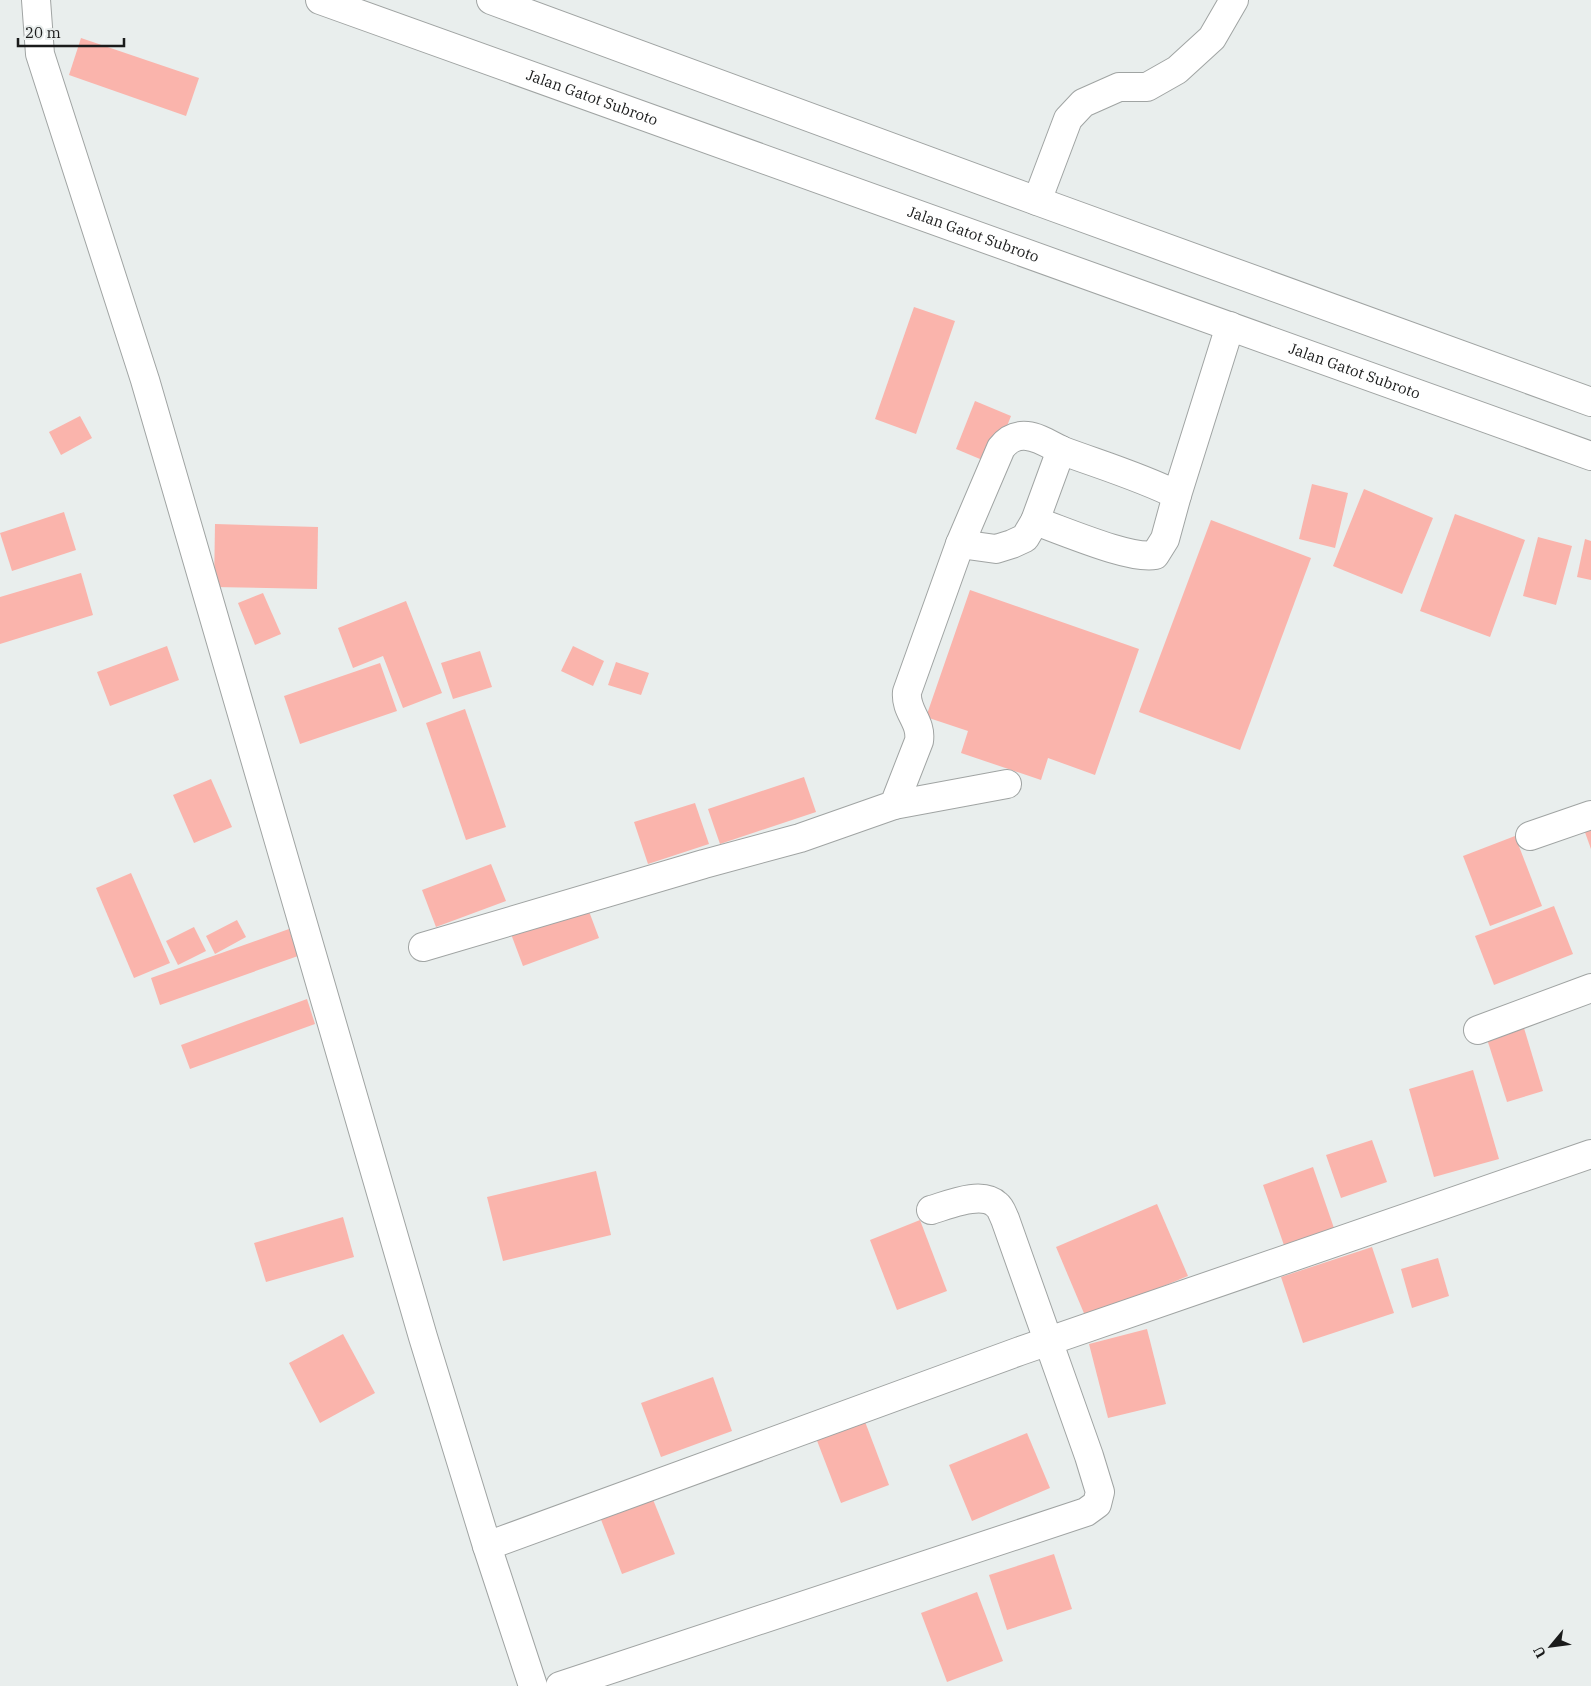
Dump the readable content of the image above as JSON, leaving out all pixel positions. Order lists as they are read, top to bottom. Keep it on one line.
{"streets":{"street":["Jalan Gatot Subroto"]},"scale_bar":"20 m","north":"bottom left"}
